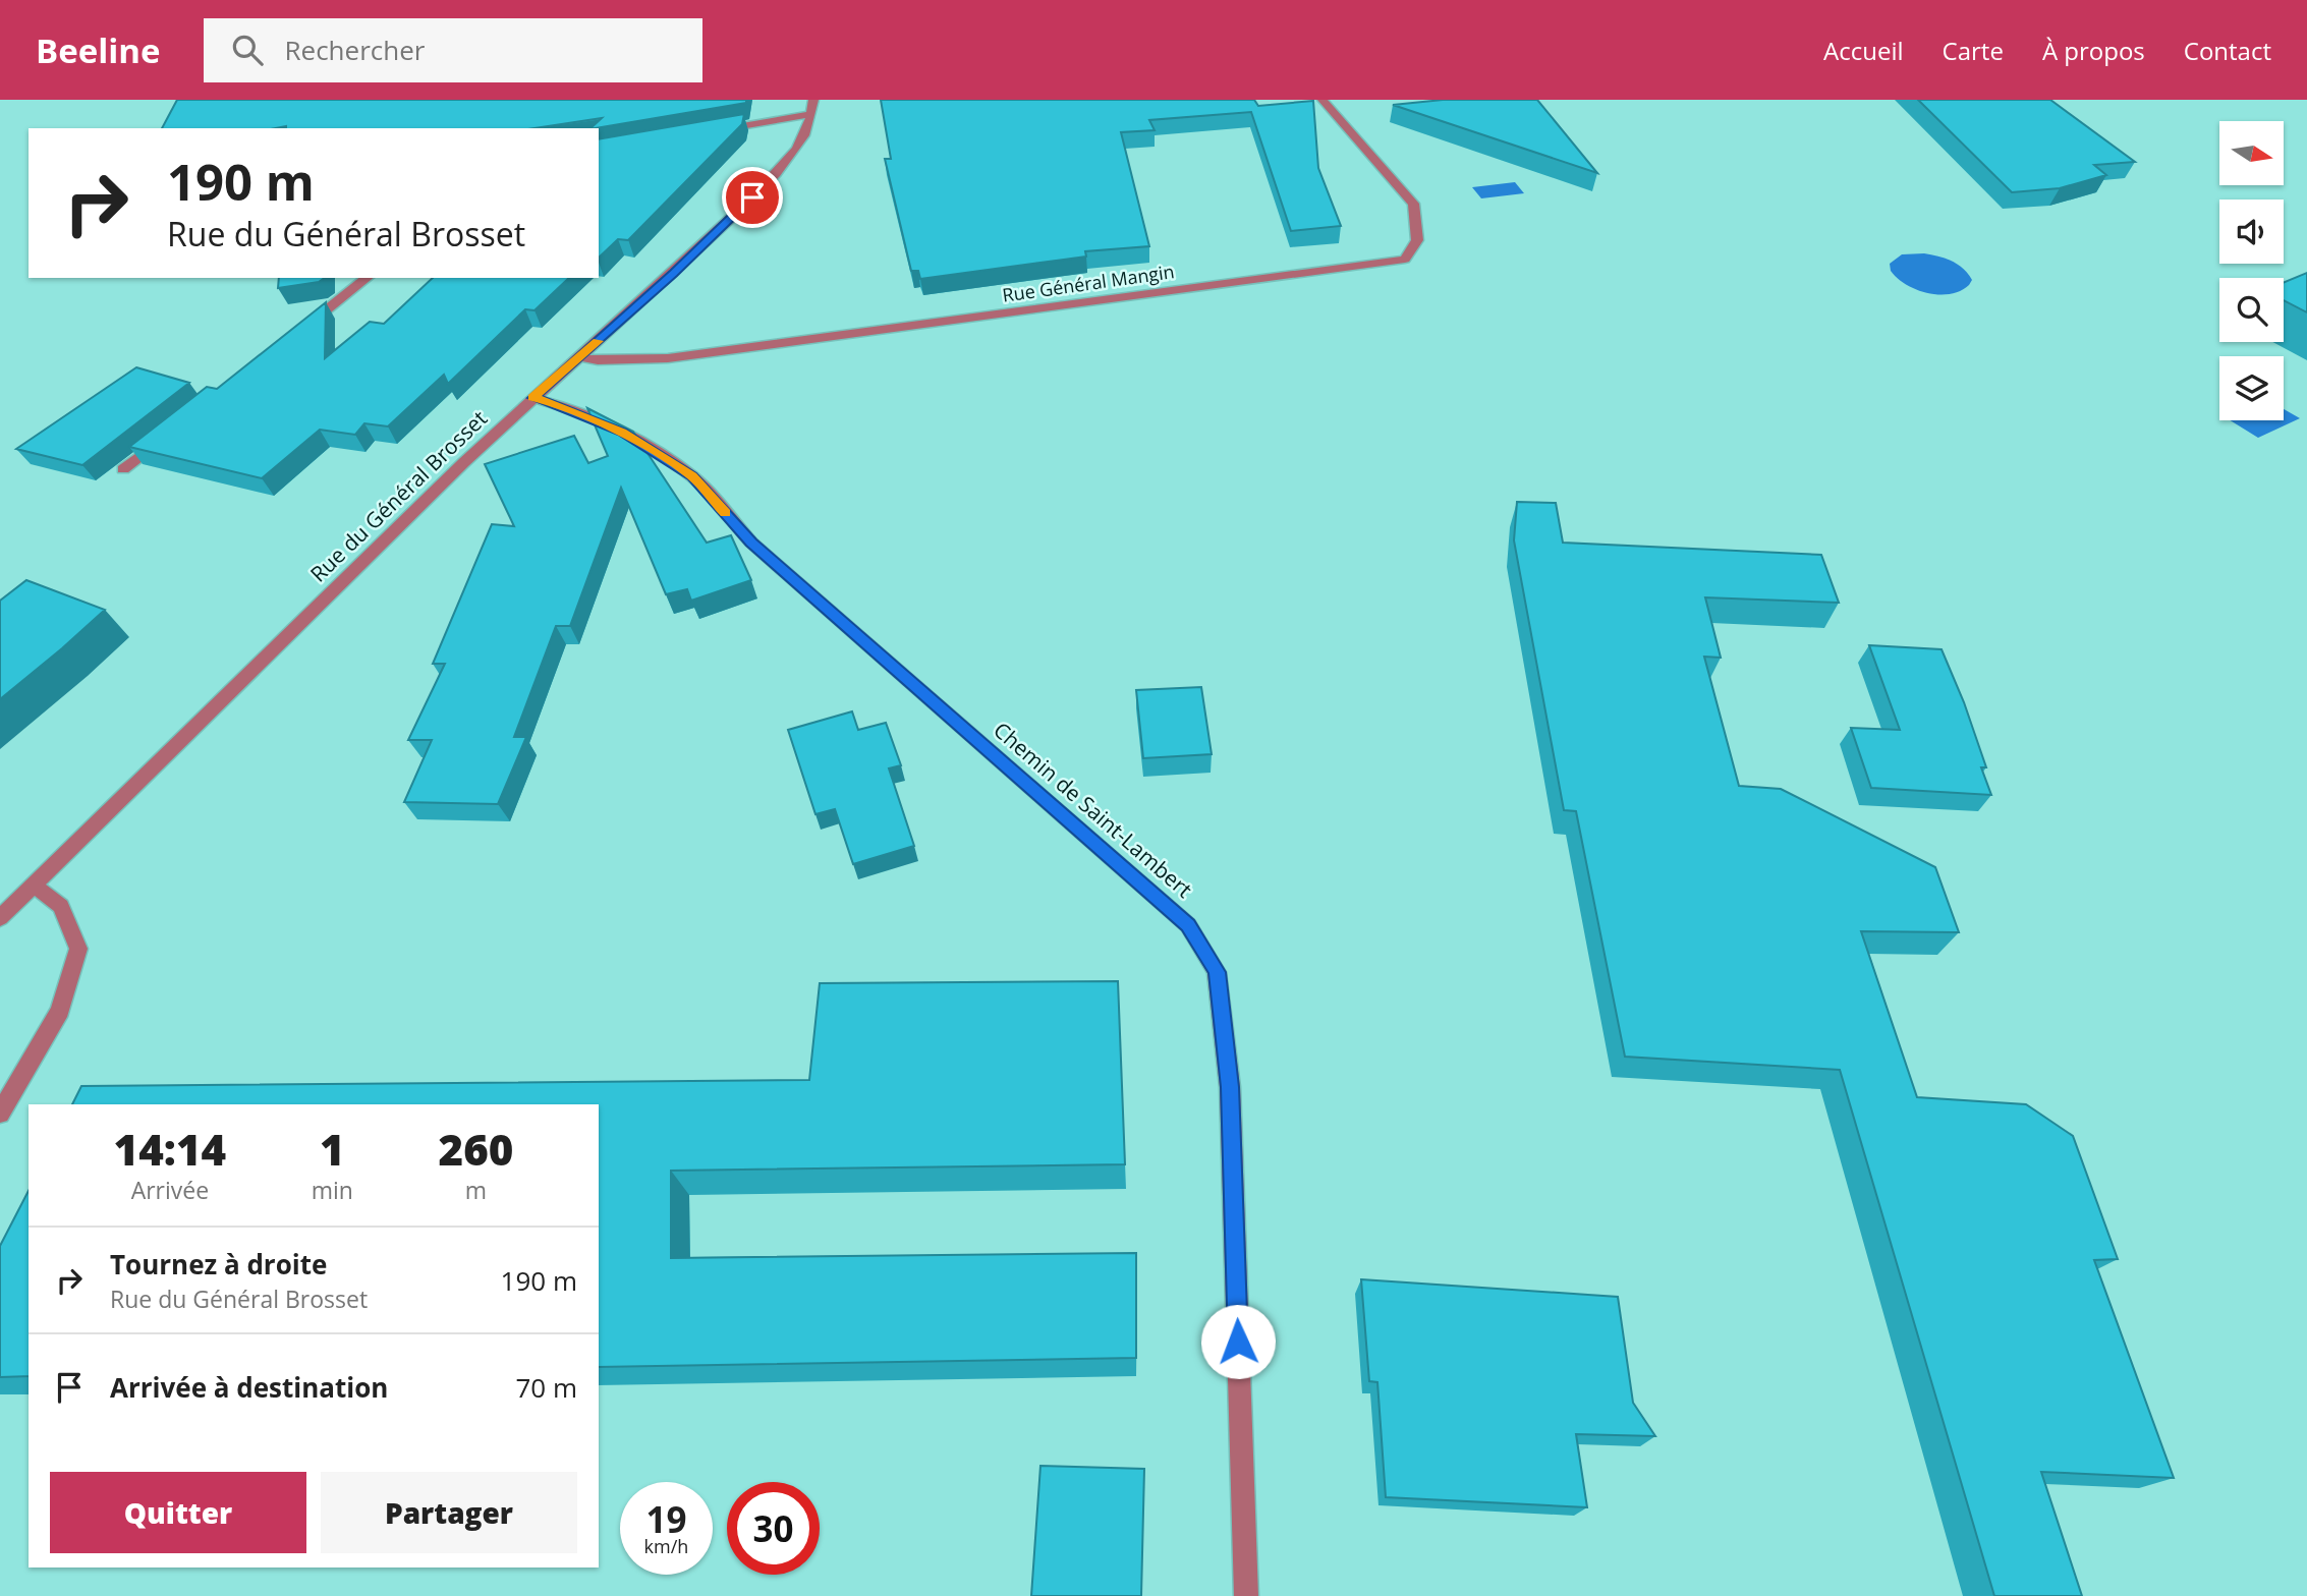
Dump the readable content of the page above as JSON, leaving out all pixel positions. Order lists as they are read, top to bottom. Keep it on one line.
{"streets":{"street":["Rue Général Mangin","Rue du Général Brosset","Chemin de Saint-Lambert"]},"crossings":[["Rue Général Mangin","Rue du Général Brosset"],["Rue du Général Brosset","Chemin de Saint-Lambert"]],"north":"right","page":{"header":"Beeline","search":"Rechercher","nav":["Accueil","Carte","À propos","Contact"],"turn":["190 m","Rue du Général Brosset"],"eta":["14:14","Arrivée","1","min","260","m"],"list":[{"name":"Tournez à droite","note":"Rue du Général Brosset","value":"190 m"},{"name":"Arrivée à destination","value":"70 m"}],"buttons":["Quitter","Partager"],"speed":"19 km/h","limit":"30"}}
